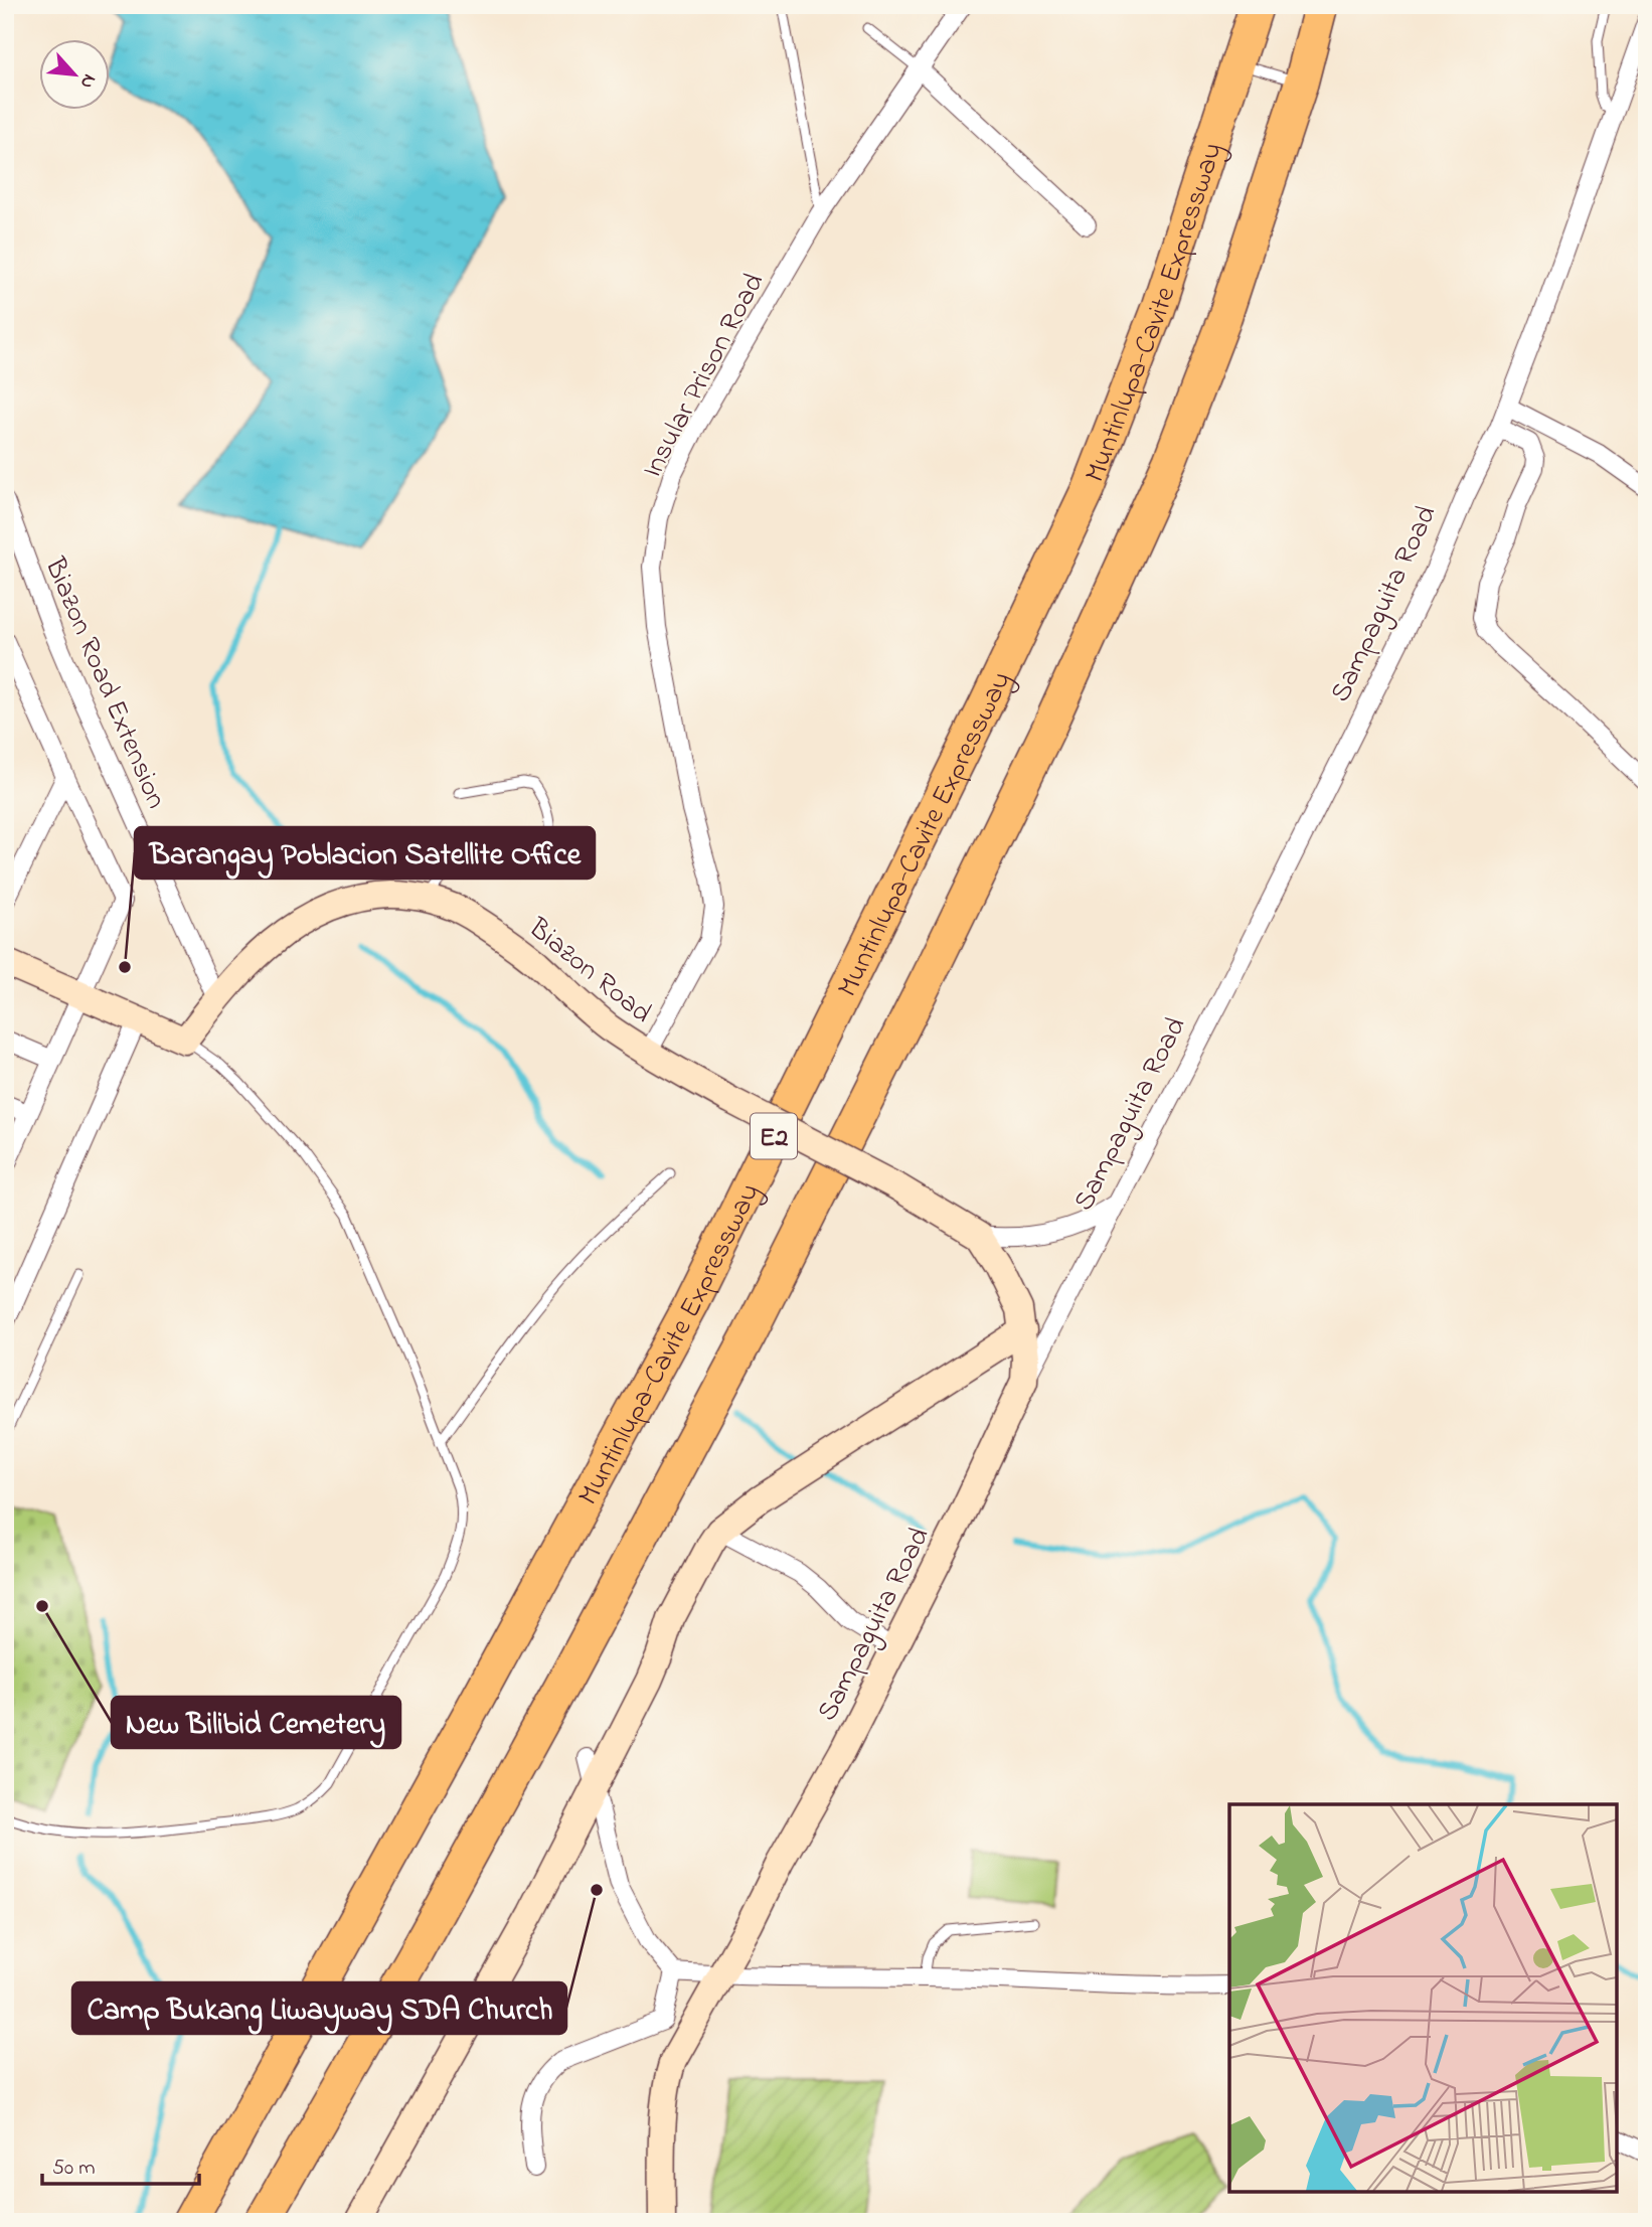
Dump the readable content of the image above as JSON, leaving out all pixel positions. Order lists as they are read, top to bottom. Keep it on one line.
{"streets":{"highway":["Muntinlupa-Cavite Expressway","E2"],"street":["Insular Prison Road","Sampaguita Road","Biazon Road Extension","Biazon Road"]},"crossings":[["Insular Prison Road","Biazon Road"],["Sampaguita Road","Biazon Road"],["Biazon Road Extension","Biazon Road"]],"places":["Barangay Poblacion Satellite Office","New Bilibid Cemetery","Camp Bukang Liwayway SDA Church"],"scale_bar":"50 m","north":"bottom right"}
